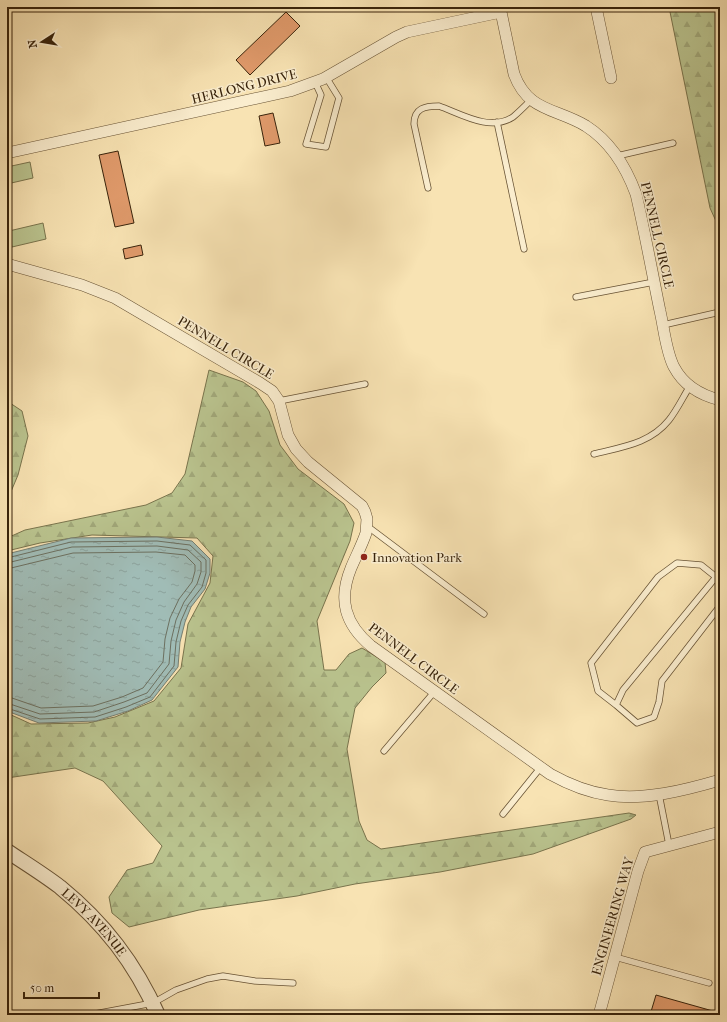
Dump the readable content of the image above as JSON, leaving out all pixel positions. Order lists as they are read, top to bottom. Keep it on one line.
{"streets":{"street":["HERLONG DRIVE","PENNELL CIRCLE","ENGINEERING WAY","LEVY AVENUE"]},"crossings":[["HERLONG DRIVE","PENNELL CIRCLE"]],"places":["Innovation Park"],"scale_bar":"50 m","north":"left"}
